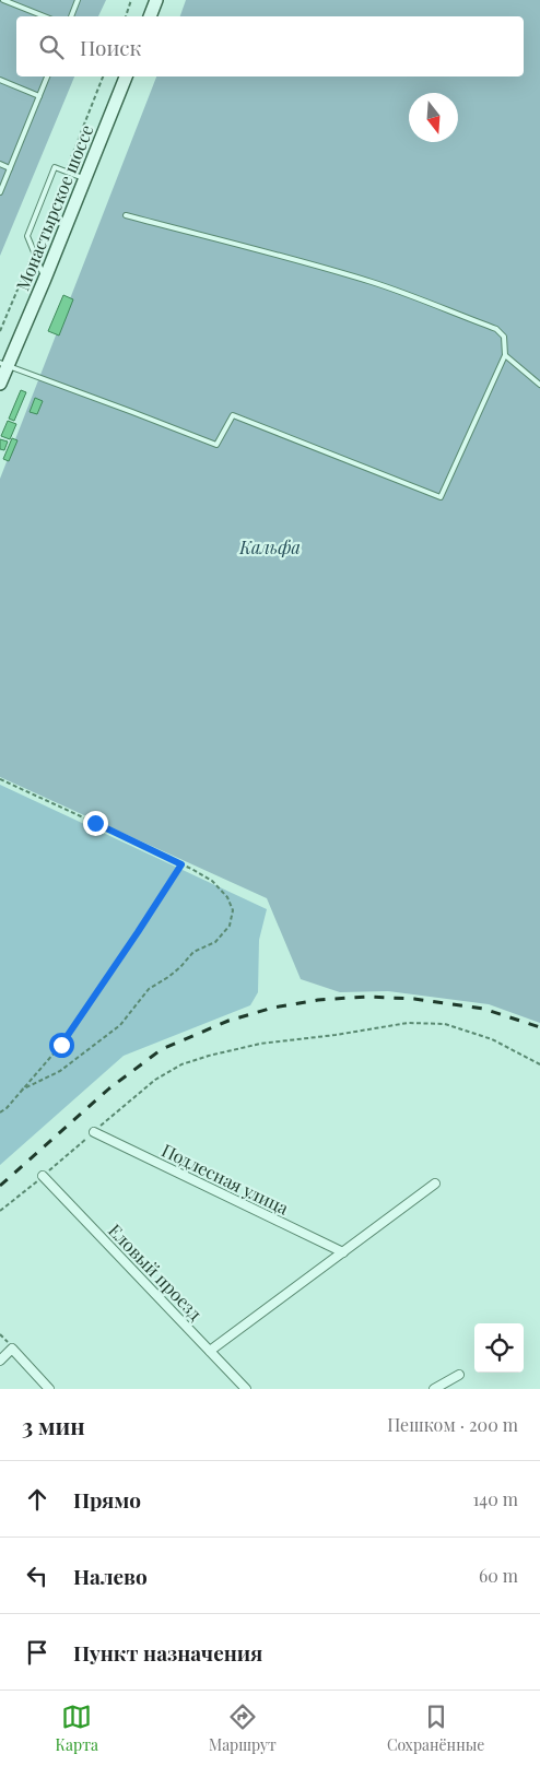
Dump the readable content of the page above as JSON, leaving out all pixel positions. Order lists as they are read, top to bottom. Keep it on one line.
{"streets":{"main road":["Монастырское шоссе"],"street":["Подлесная улица","Еловый проезд"]},"parks":["Кальфа"],"north":"bottom","page":{"search":"Поиск","heading":["3 мин","Пешком · 200 m"],"list":[["Прямо","140 m"],["Налево","60 m"],"Пункт назначения"],"nav":["Карта","Маршрут","Сохранённые"]}}
